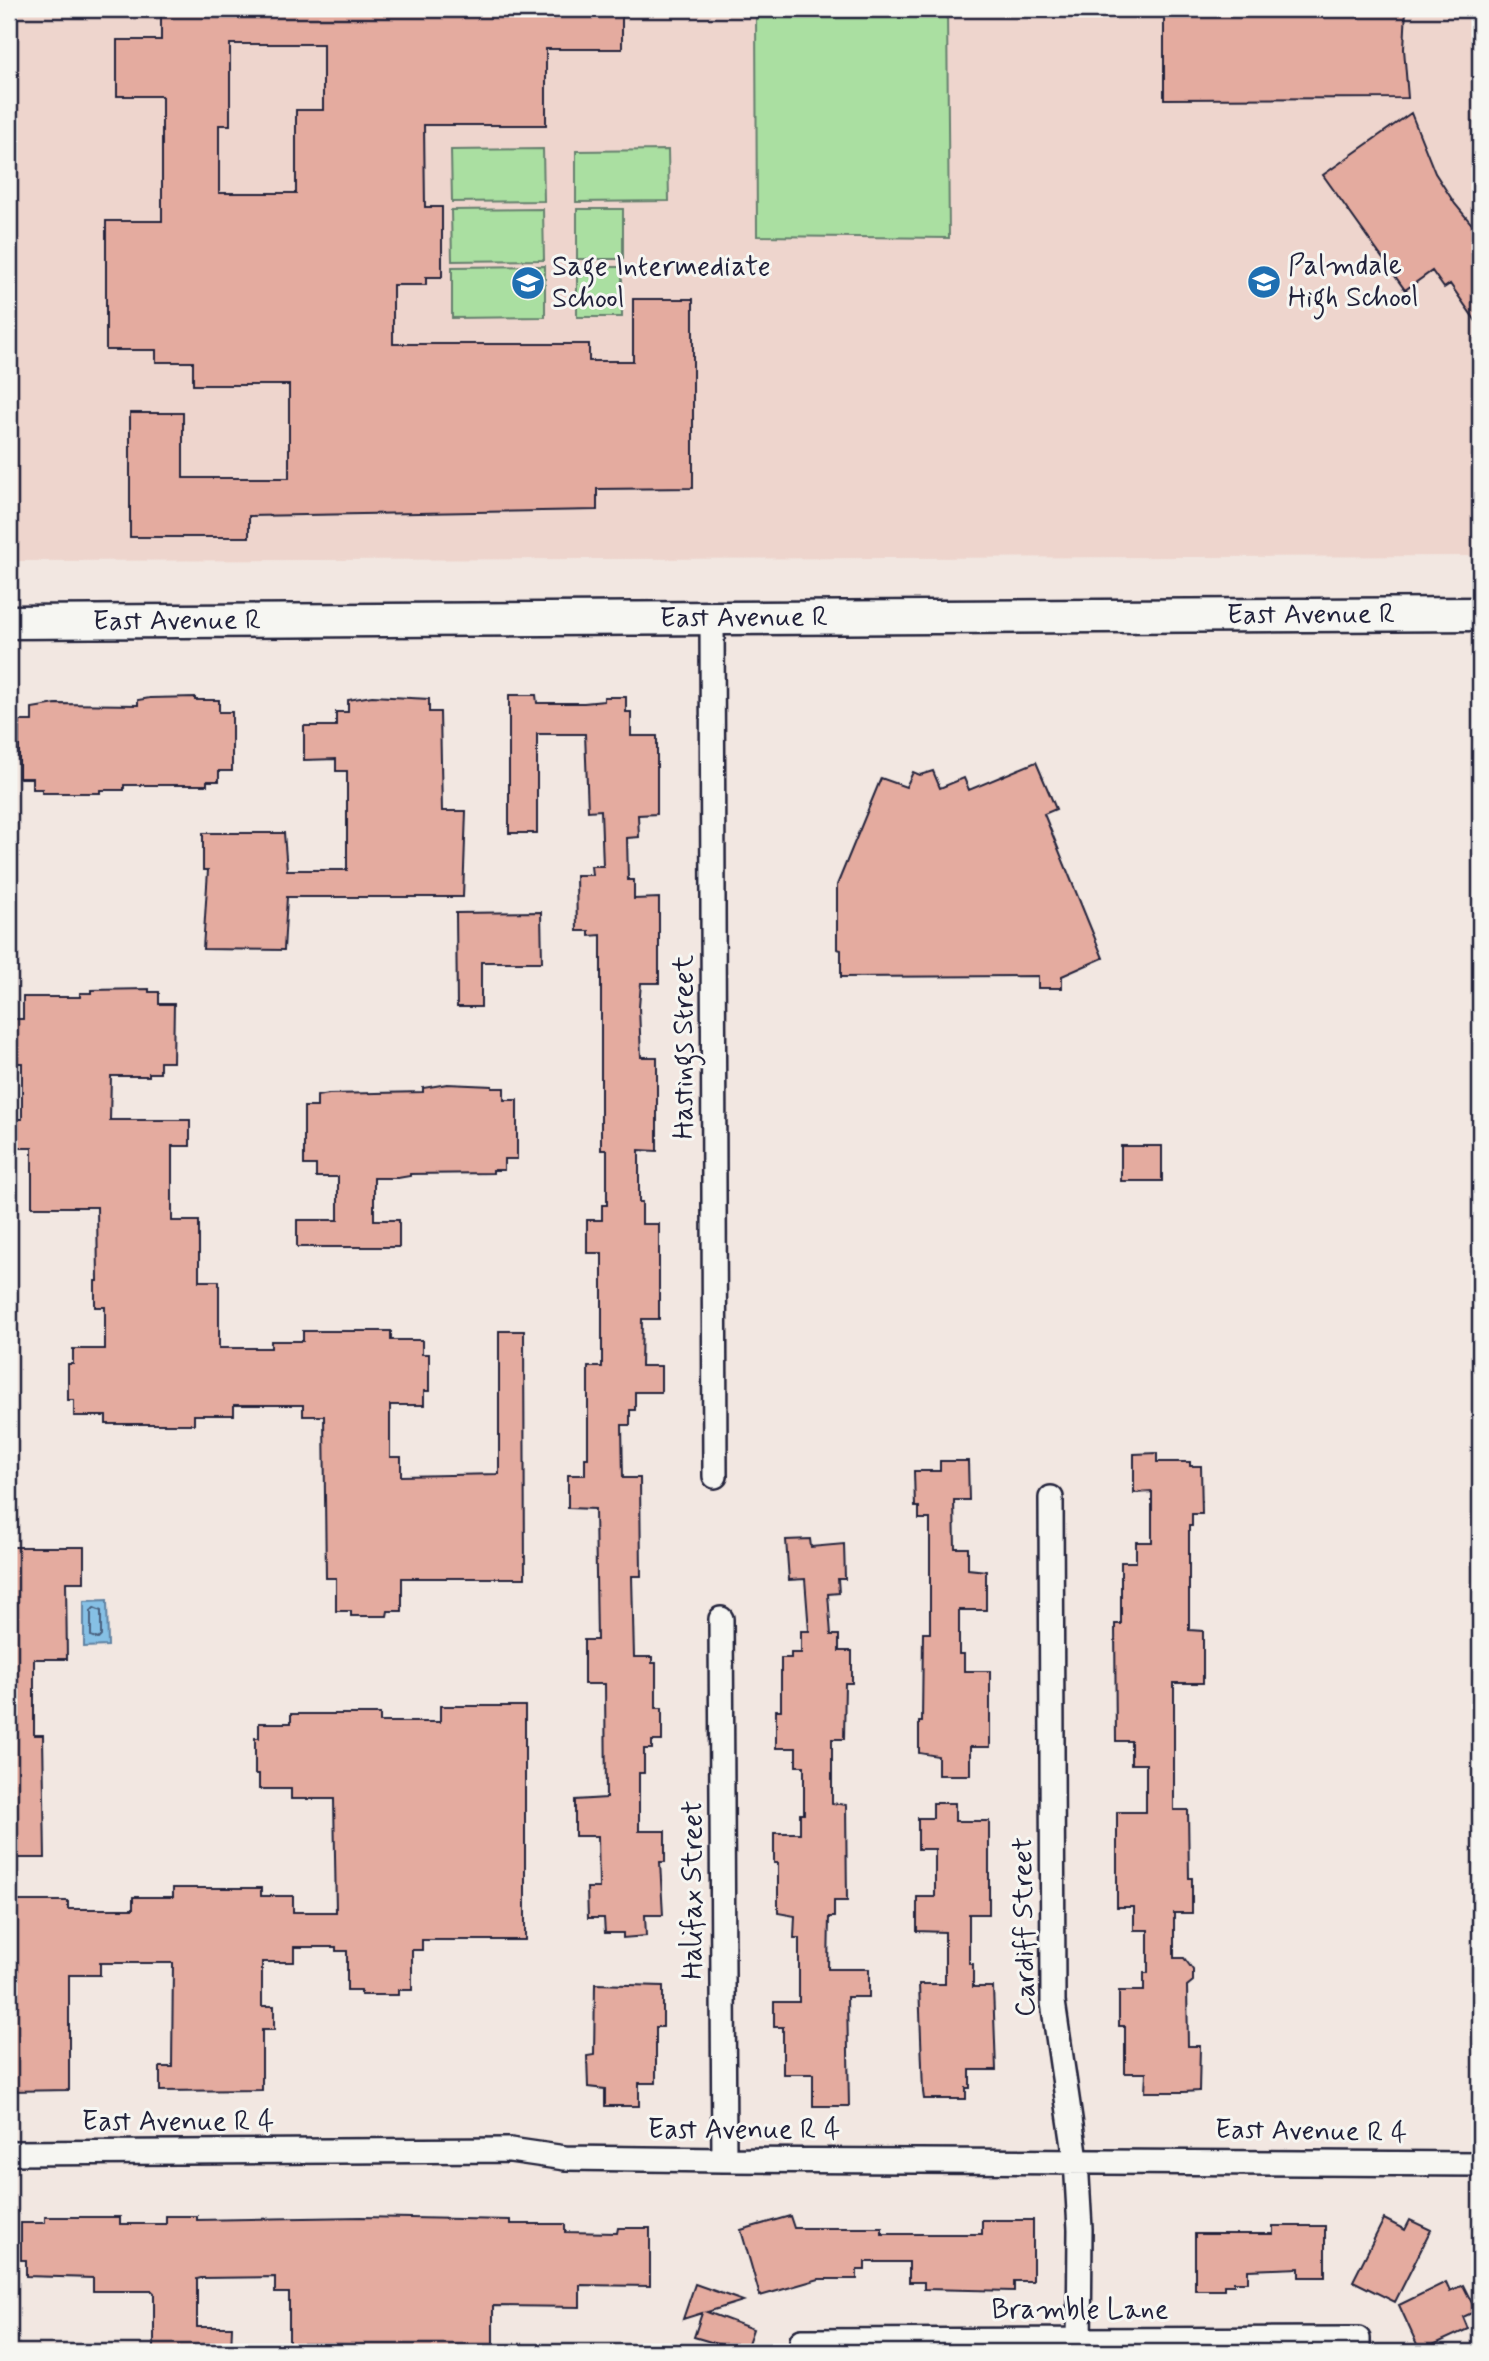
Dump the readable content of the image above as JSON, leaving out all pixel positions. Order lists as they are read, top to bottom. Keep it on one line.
{"streets":{"main road":["East Avenue R"],"street":["Hastings Street","Halifax Street","Cardiff Street","East Avenue R 4","Bramble Lane"]},"crossings":[["East Avenue R","Hastings Street"],["Halifax Street","East Avenue R 4"],["Cardiff Street","East Avenue R 4"],["Cardiff Street","Bramble Lane"]],"places":{"school or university":["Palmdale High School","Sage Intermediate School"]}}
